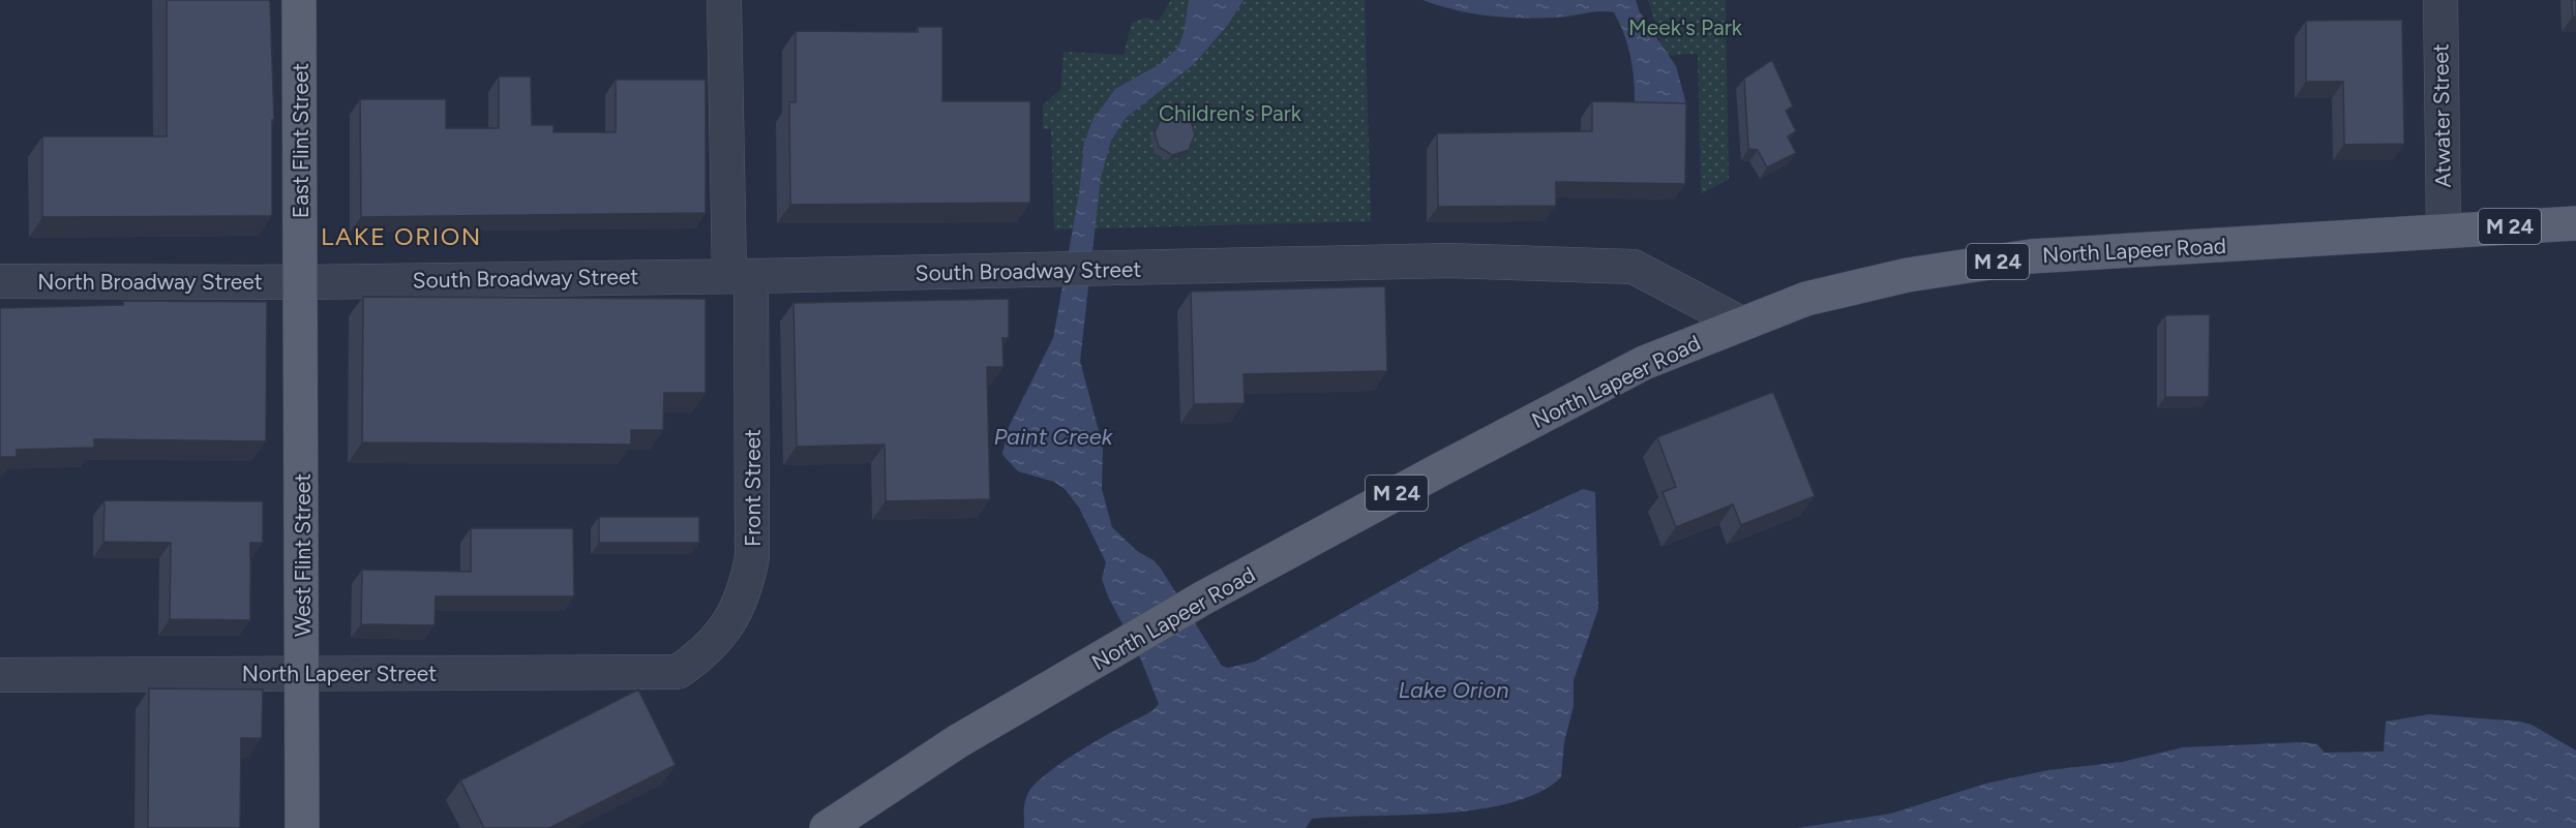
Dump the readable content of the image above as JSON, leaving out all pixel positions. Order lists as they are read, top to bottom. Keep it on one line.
{"streets":{"main road":["East Flint Street","M 24","North Lapeer Road","West Flint Street"],"street":["Atwater Street","South Broadway Street","North Broadway Street","Front Street","North Lapeer Street"]},"crossings":[["Atwater Street","North Lapeer Road"],["East Flint Street","South Broadway Street"],["East Flint Street","North Broadway Street"],["East Flint Street","West Flint Street"],["North Lapeer Road","South Broadway Street"],["South Broadway Street","North Broadway Street"],["South Broadway Street","Front Street"],["South Broadway Street","West Flint Street"],["North Broadway Street","West Flint Street"],["Front Street","North Lapeer Street"],["West Flint Street","North Lapeer Street"]],"districts":["LAKE ORION"],"water":["Paint Creek","Lake Orion"],"parks":["Meek's Park","Children's Park"]}
